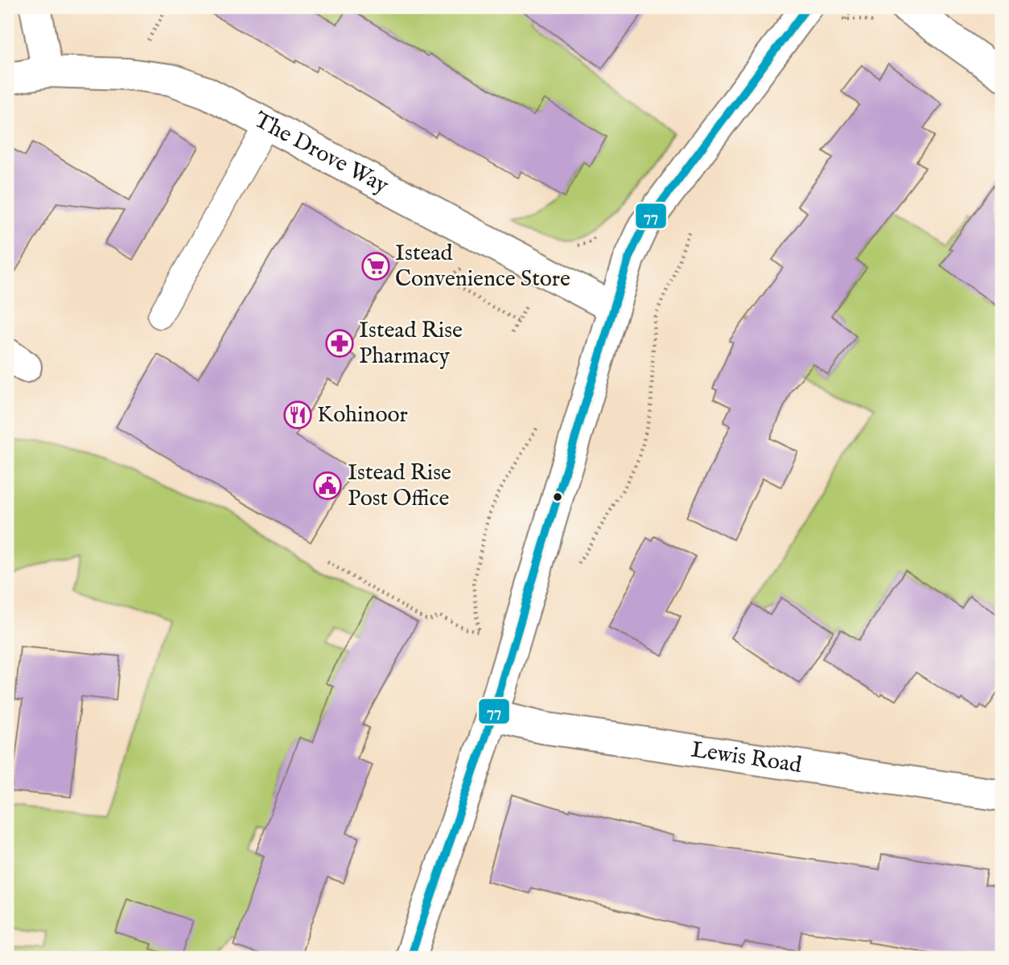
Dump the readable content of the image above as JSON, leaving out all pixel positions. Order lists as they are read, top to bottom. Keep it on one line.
{"streets":{"street":["The Drove Way","Lewis Road"]},"places":{"supermarket":["Istead Convenience Store"],"pharmacy":["Istead Rise Pharmacy"],"restaurant":["Kohinoor"],"public building":["Istead Rise Post Office"]},"lines":["transit line 77"]}
